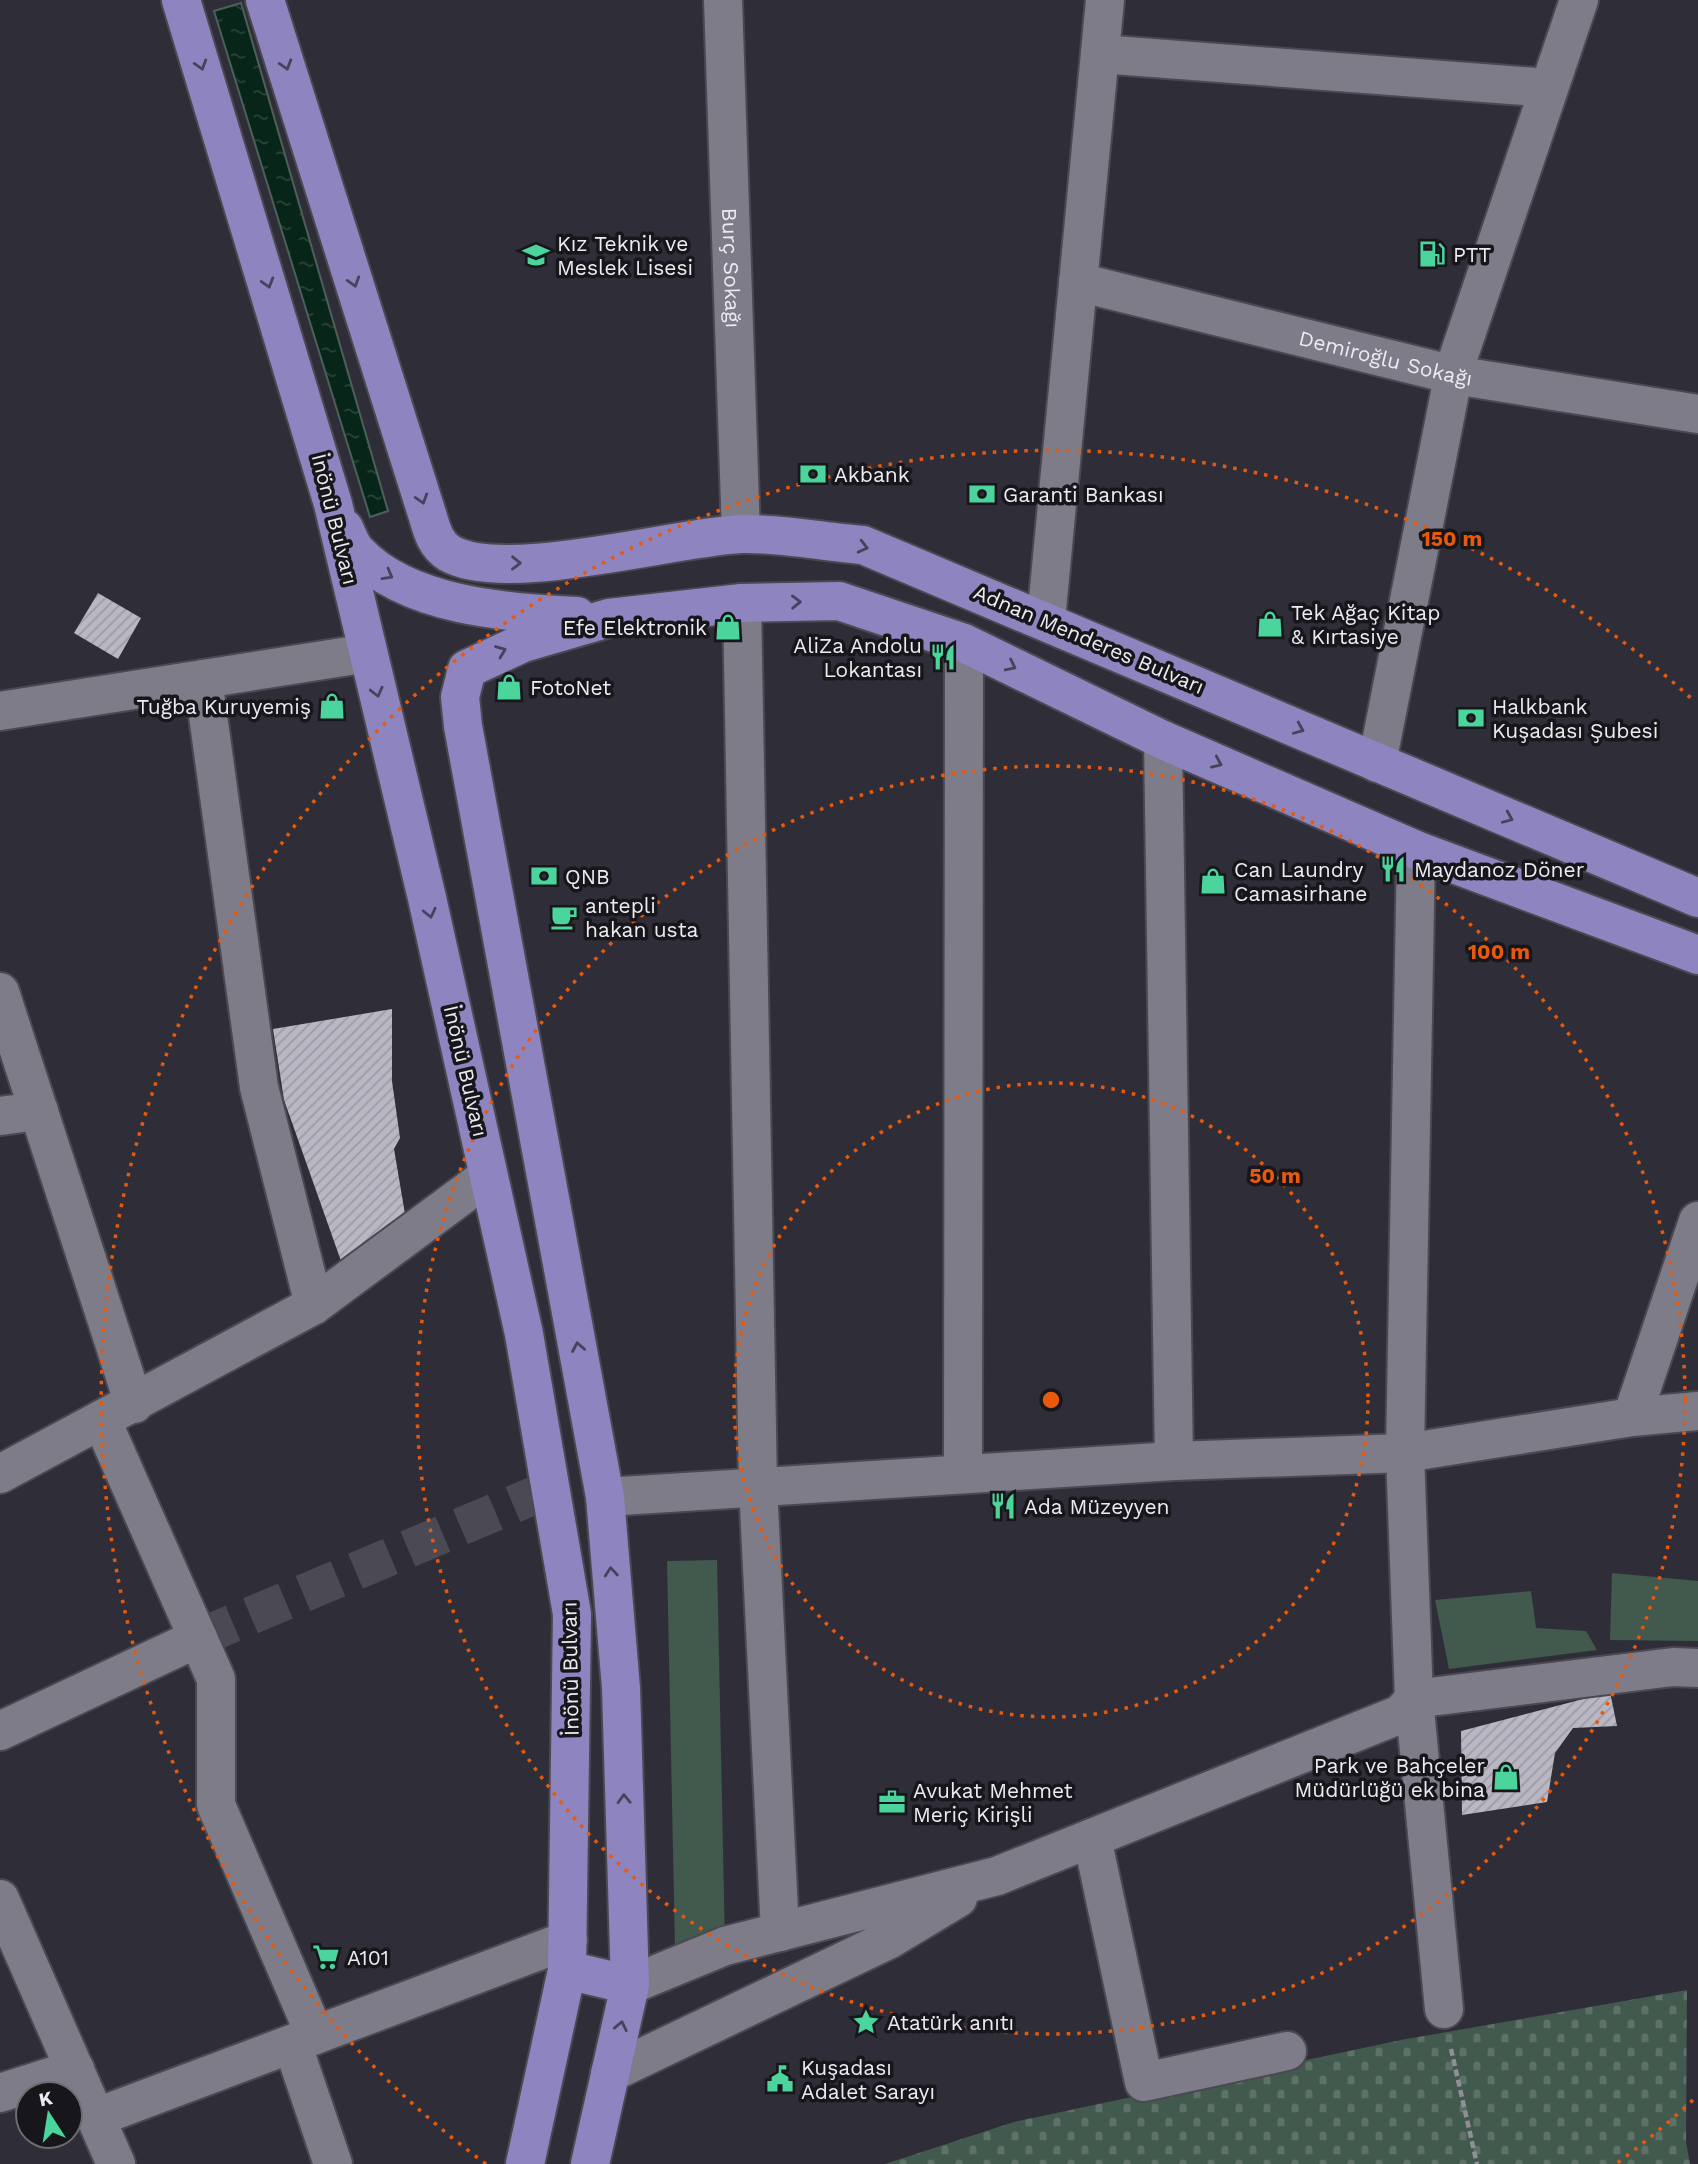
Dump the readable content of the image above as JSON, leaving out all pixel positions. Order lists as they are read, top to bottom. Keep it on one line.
{"streets":{"main road":["İnönü Bulvarı","Adnan Menderes Bulvarı"],"street":["Burç Sokağı","Demiroğlu Sokağı"]},"crossings":[["Burç Sokağı","Adnan Menderes Bulvarı"]],"one_way":["İnönü Bulvarı"],"places":{"fuel station":["PTT"],"school or university":["Kız Teknik ve Meslek Lisesi"],"bank":["Akbank","Garanti Bankası","Halkbank Kuşadası Şubesi","QNB"],"shop":["Tek Ağaç Kitap & Kırtasiye","Efe Elektronik","FotoNet","Tuğba Kuruyemiş","Can Laundry Camasirhane","Park ve Bahçeler Müdürlüğü ek bina"],"restaurant":["AliZa Andolu Lokantası","Maydanoz Döner","Ada Müzeyyen"],"cafe":["antepli hakan usta"],"office":["Avukat Mehmet Meriç Kirişli"],"supermarket":["A101"],"place":["Atatürk anıtı"],"public building":["Kuşadası Adalet Sarayı"]},"north":"top","rings":["150 m","100 m","50 m"]}
